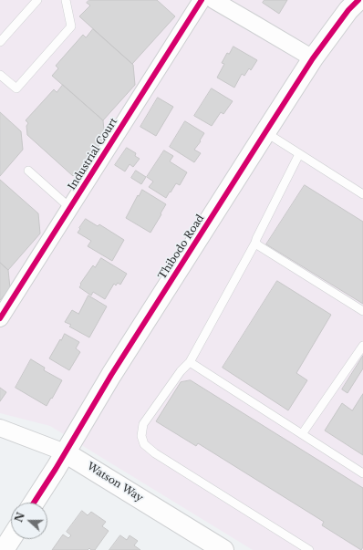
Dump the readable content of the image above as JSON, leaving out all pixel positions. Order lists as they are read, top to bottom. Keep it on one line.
{"streets":{"street":["Industrial Court","Thibodo Road","Watson Way"]},"crossings":[["Thibodo Road","Watson Way"]],"north":"left"}
